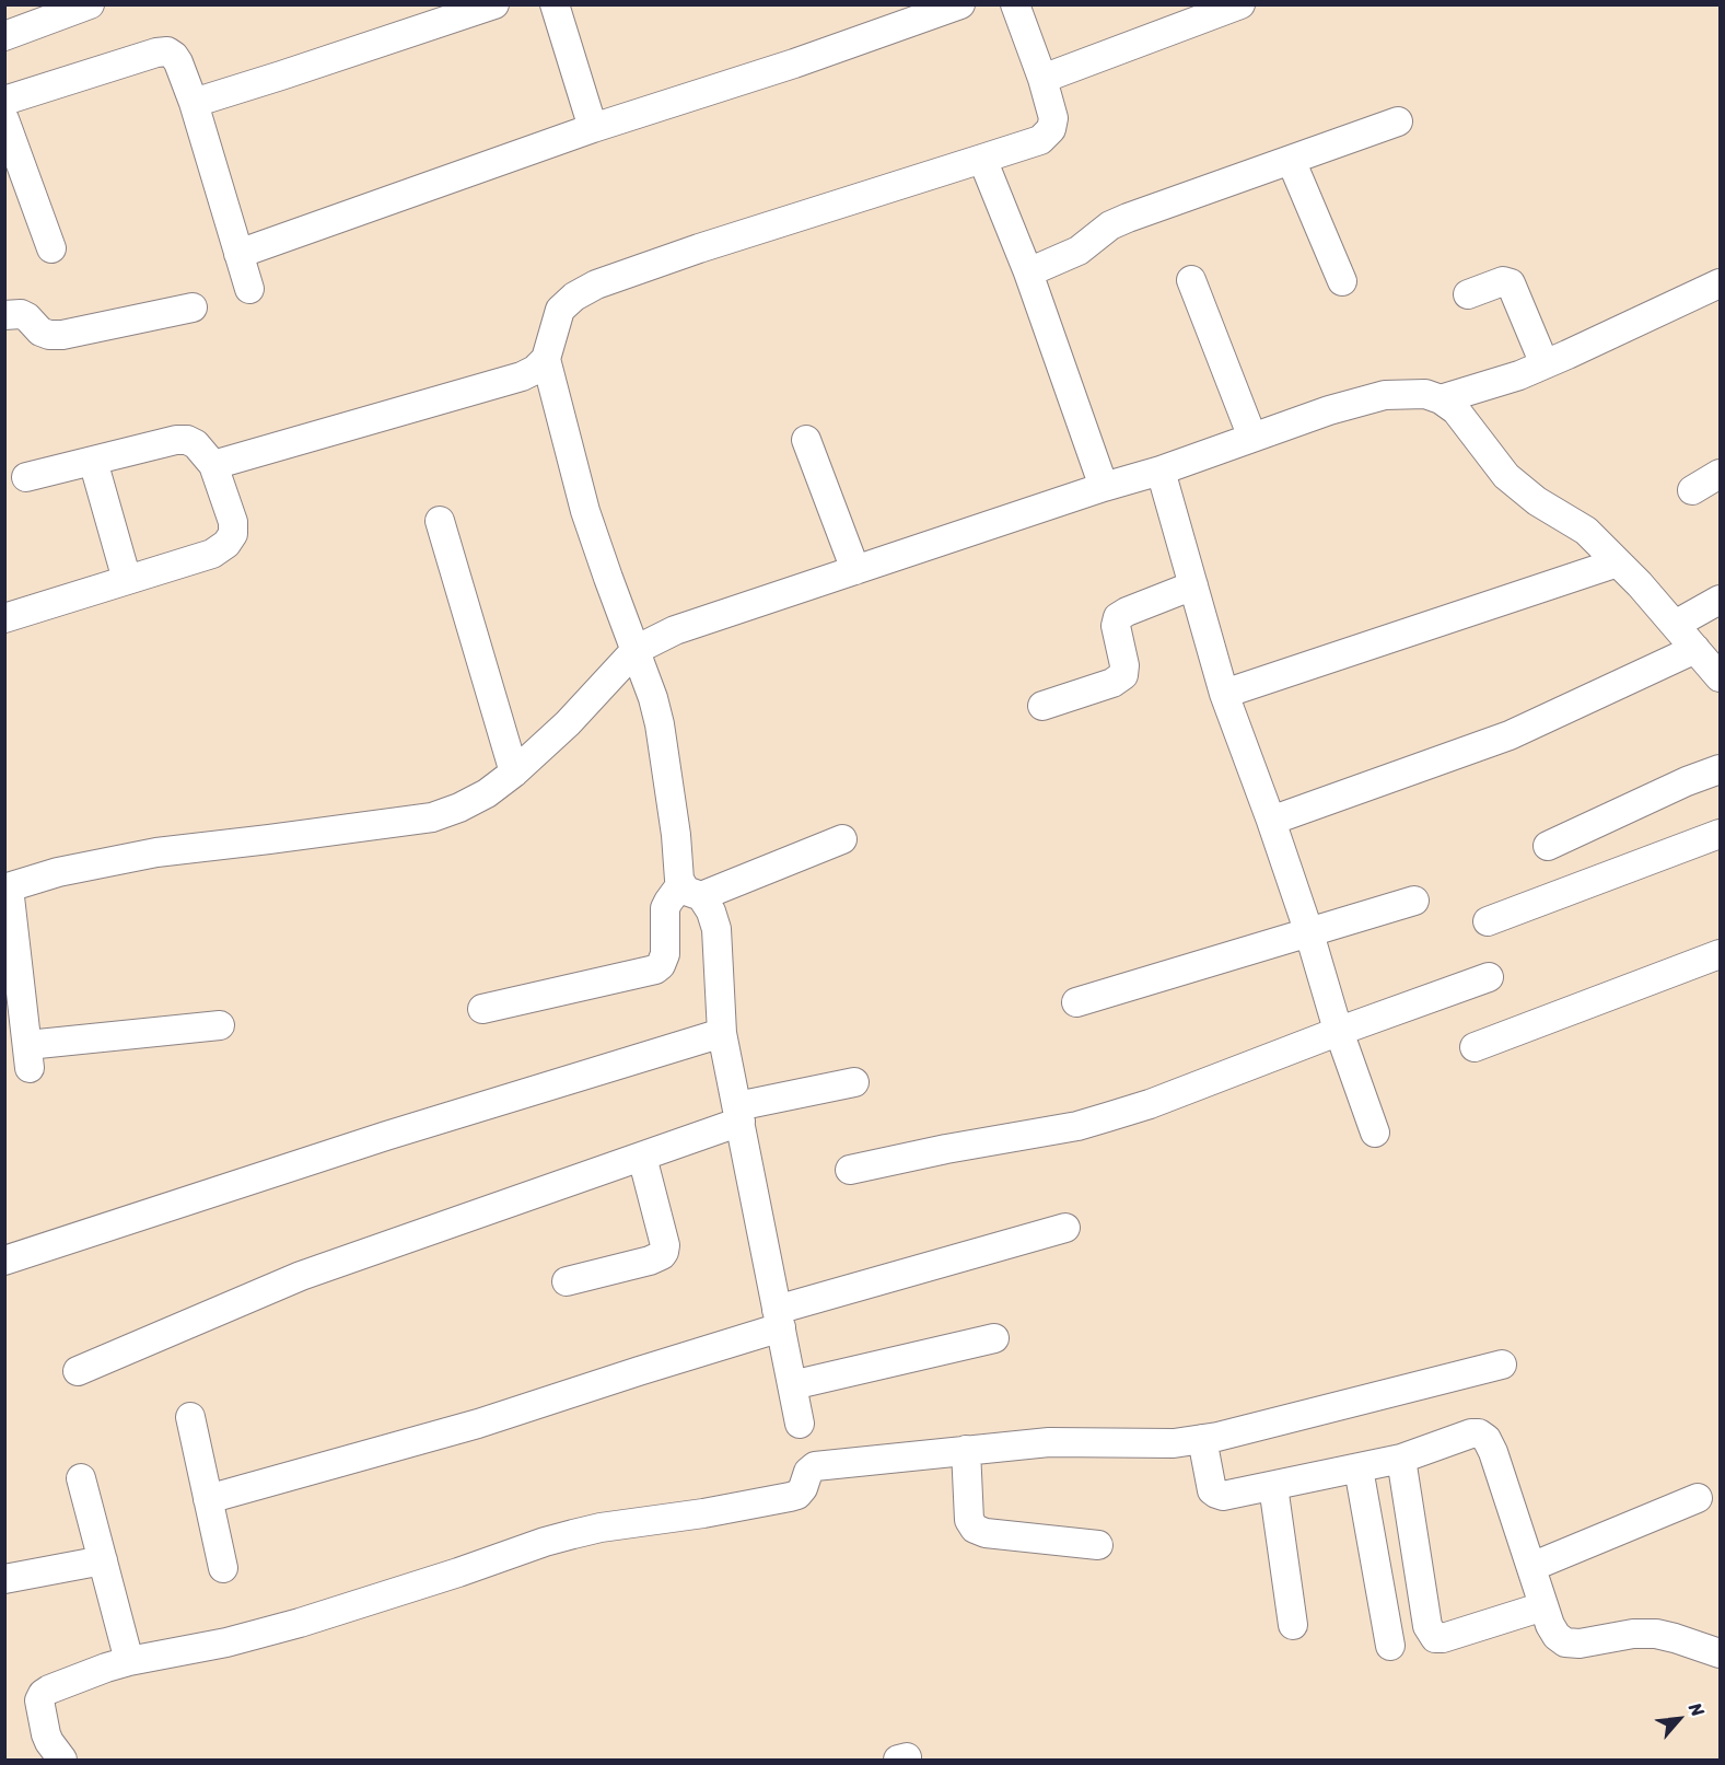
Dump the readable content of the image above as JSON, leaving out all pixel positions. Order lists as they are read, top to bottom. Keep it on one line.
{"north":"top right"}
